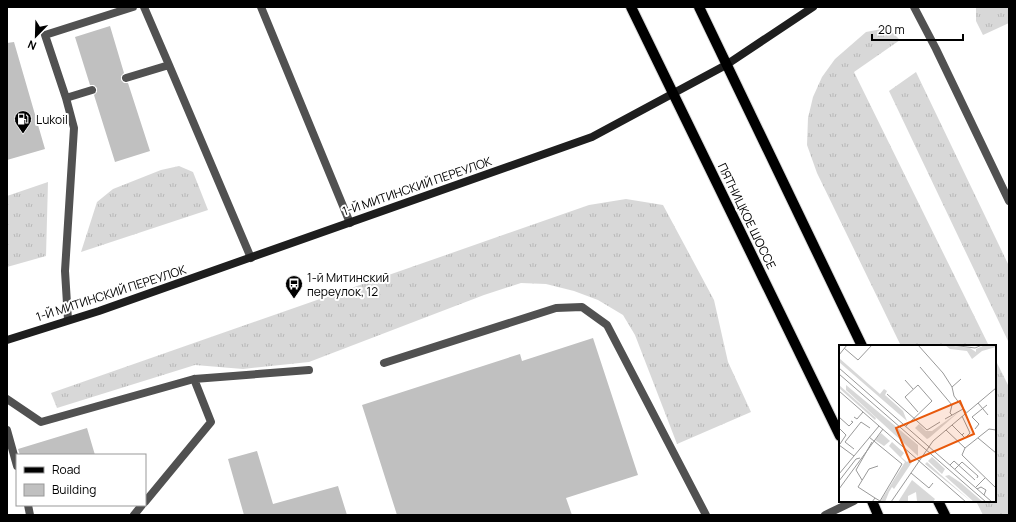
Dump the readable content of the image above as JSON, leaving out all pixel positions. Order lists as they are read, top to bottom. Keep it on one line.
{"streets":{"main road":["1-Й МИТИНСКИЙ ПЕРЕУЛОК","ПЯТНИЦКОЕ ШОССЕ"]},"crossings":[["1-Й МИТИНСКИЙ ПЕРЕУЛОК","ПЯТНИЦКОЕ ШОССЕ"]],"places":{"fuel station":["Lukoil"],"bus stop":["1-й Митинский переулок, 12"]},"legend":["Road","Building"],"scale_bar":"20 m","north":"bottom left"}
